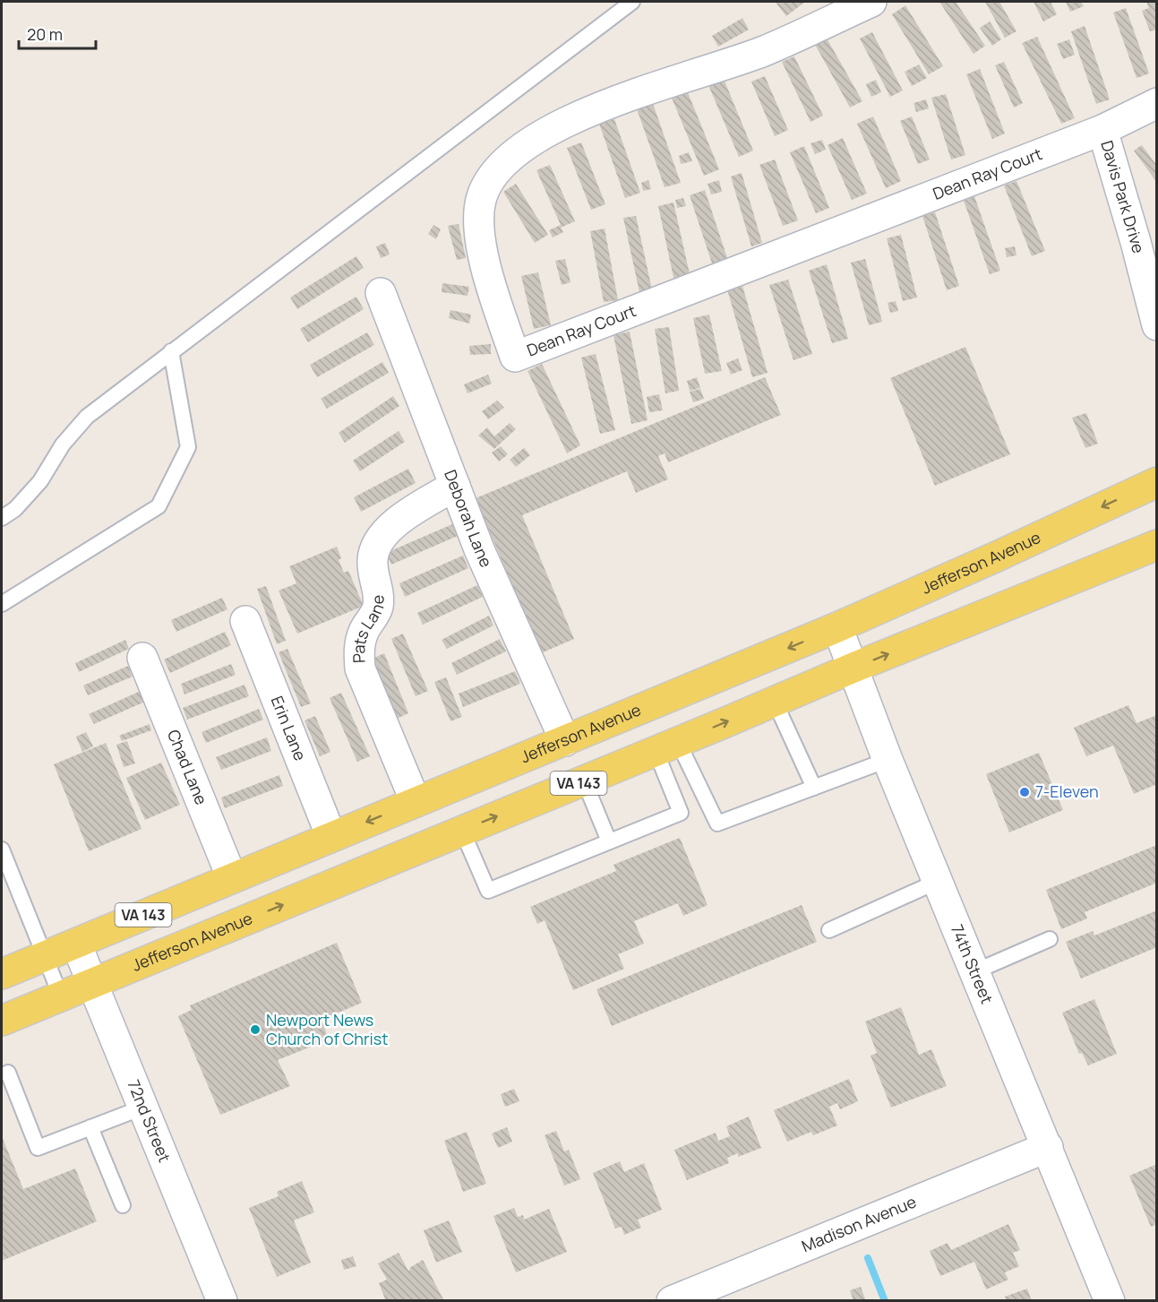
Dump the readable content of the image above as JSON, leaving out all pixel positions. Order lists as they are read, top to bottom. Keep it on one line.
{"streets":{"main road":["Jefferson Avenue","VA 143"],"street":["Dean Ray Court","Davis Park Drive","Deborah Lane","Pats Lane","Erin Lane","Chad Lane","74th Street","72nd Street","Madison Avenue"]},"crossings":[["Dean Ray Court","Davis Park Drive"],["Deborah Lane","Jefferson Avenue"],["Deborah Lane","Pats Lane"],["Jefferson Avenue","Pats Lane"],["Jefferson Avenue","Erin Lane"],["Jefferson Avenue","Chad Lane"],["Jefferson Avenue","74th Street"],["Jefferson Avenue","72nd Street"],["74th Street","Madison Avenue"]],"places":["7-Eleven","Newport News Church of Christ"],"scale_bar":"20 m"}
